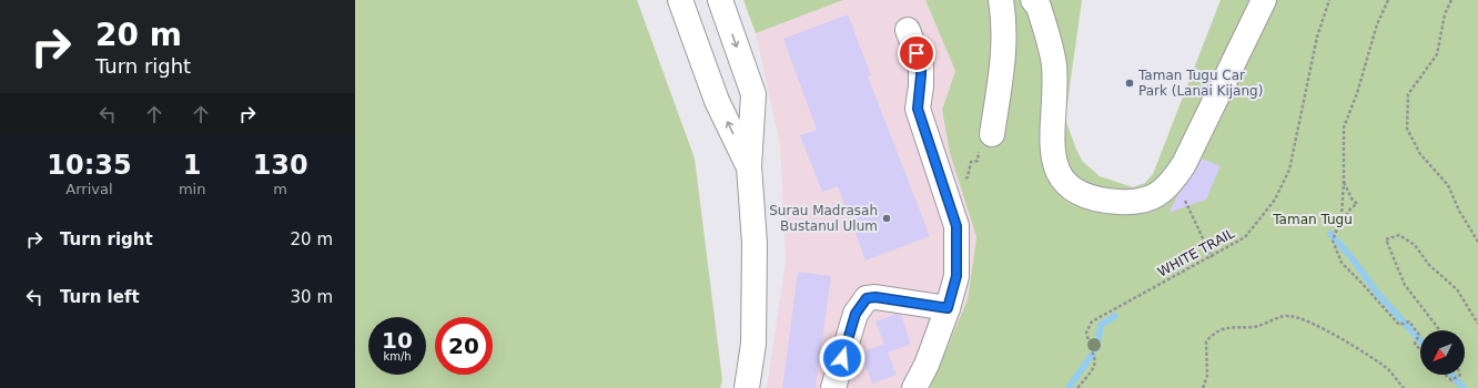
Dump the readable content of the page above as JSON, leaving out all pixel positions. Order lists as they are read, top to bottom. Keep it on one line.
{"streets":{"path":["WHITE TRAIL"]},"parks":["Taman Tugu"],"places":["Taman Tugu Car Park (Lanai Kijang)","Surau Madrasah Bustanul Ulum"],"north":"bottom left","page":{"turn":["20 m","Turn right"],"eta":["10:35","Arrival","1","min","130","m"],"list":[{"name":"Turn right","value":"20 m"},{"name":"Turn left","value":"30 m"}],"speed":"10 km/h","limit":"20"}}
